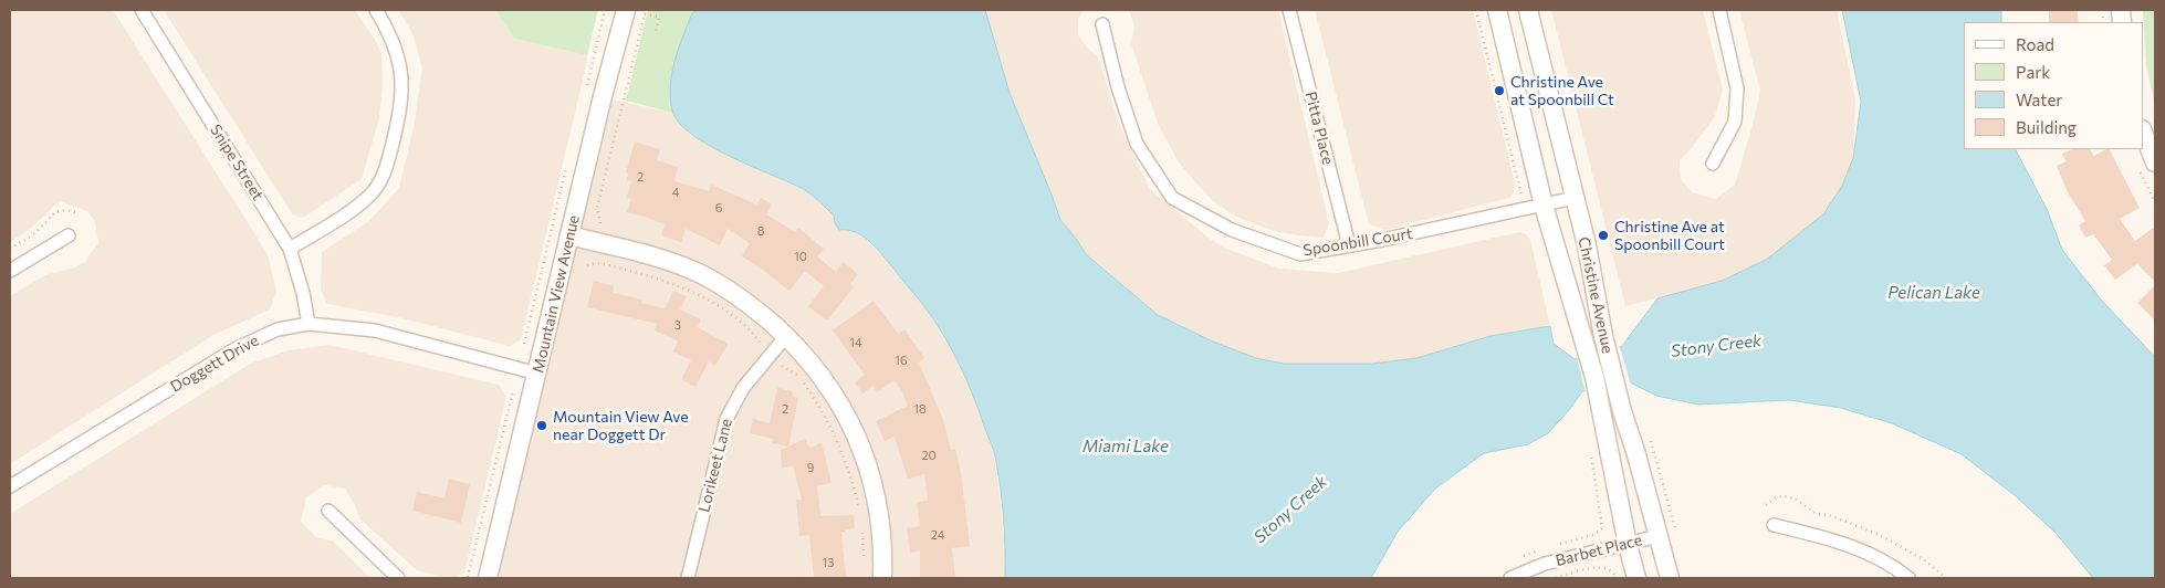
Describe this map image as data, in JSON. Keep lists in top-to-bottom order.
{
  "streets": {
    "street": [
      "Pitta Place",
      "Snipe Street",
      "Spoonbill Court",
      "Mountain View Avenue",
      "Christine Avenue",
      "Doggett Drive",
      "Lorikeet Lane",
      "Barbet Place"
    ]
  },
  "crossings": [
    ["Pitta Place", "Spoonbill Court"],
    ["Snipe Street", "Doggett Drive"],
    ["Spoonbill Court", "Christine Avenue"],
    ["Mountain View Avenue", "Doggett Drive"],
    ["Christine Avenue", "Barbet Place"]
  ],
  "water": ["Pelican Lake", "Stony Creek", "Miami Lake"],
  "places": ["Christine Ave at Spoonbill Ct", "Christine Ave at Spoonbill Court", "Mountain View Ave near Doggett Dr"],
  "house_numbers": [
    "2",
    "4",
    "6",
    "8",
    "10",
    "3",
    "14",
    "16",
    "2",
    "18",
    "20",
    "9",
    "24",
    "13"
  ],
  "legend": [
    "Road",
    "Park",
    "Water",
    "Building"
  ]
}
